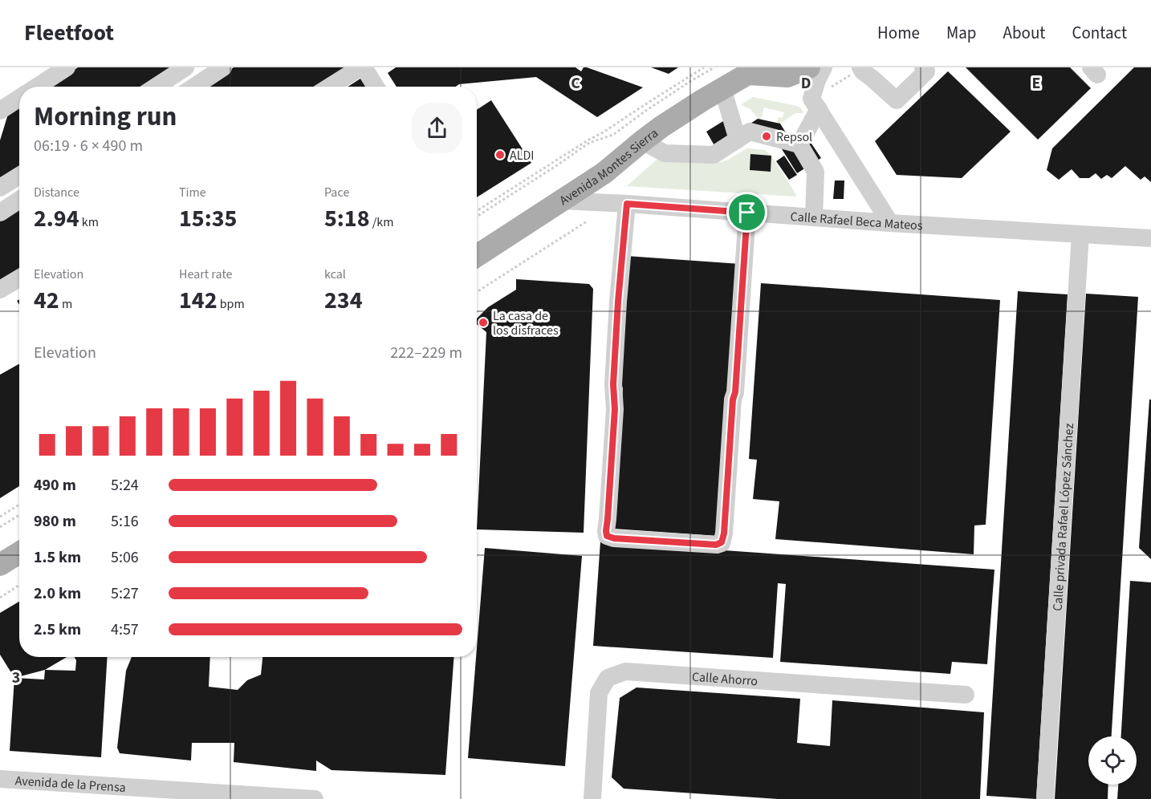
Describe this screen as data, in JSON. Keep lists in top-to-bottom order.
{
  "streets": {
    "main road": ["Avenida Montes Sierra"],
    "street": [
      "Calle Rafael Beca Mateos",
      "Calle privada Rafael López Sánchez",
      "Calle Ahorro",
      "Avenida de la Prensa"
    ]
  },
  "crossings": [
    ["Avenida Montes Sierra", "Calle Rafael Beca Mateos"],
    ["Calle Rafael Beca Mateos", "Calle privada Rafael López Sánchez"]
  ],
  "places": ["Repsol", "ALDI", "La casa de los disfraces"],
  "page": {
    "header": "Fleetfoot",
    "nav": [
      "Home",
      "Map",
      "About",
      "Contact"
    ],
    "heading": ["Morning run", "06:19 · 6 × 490 m"],
    "stats": [
      ["Distance", "2.94 km"],
      ["Time", "15:35"],
      ["Pace", "5:18 /km"],
      ["Elevation", "42 m"],
      ["Heart rate", "142 bpm"],
      ["kcal", "234"]
    ],
    "chart": ["Elevation", "222–229 m"],
    "list": [
      {
        "name": "490 m",
        "note": "5:24"
      },
      {
        "name": "980 m",
        "note": "5:16"
      },
      {
        "name": "1.5 km",
        "note": "5:06"
      },
      {
        "name": "2.0 km",
        "note": "5:27"
      },
      {
        "name": "2.5 km",
        "note": "4:57"
      }
    ]
  },
  "grid": {
    "columns": ["C", "D", "E"],
    "rows": ["3"]
  }
}
